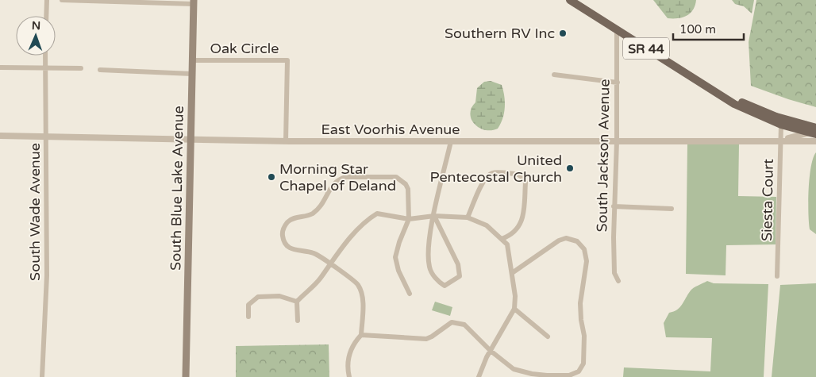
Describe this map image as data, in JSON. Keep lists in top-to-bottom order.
{
  "streets": {
    "main road": ["SR 44", "South Blue Lake Avenue"],
    "street": [
      "Oak Circle",
      "East Voorhis Avenue",
      "South Jackson Avenue",
      "Siesta Court",
      "South Wade Avenue"
    ]
  },
  "crossings": [
    ["Oak Circle", "East Voorhis Avenue"],
    ["Oak Circle", "South Blue Lake Avenue"],
    ["SR 44", "East Voorhis Avenue"],
    ["SR 44", "South Jackson Avenue"],
    ["SR 44", "Siesta Court"],
    ["East Voorhis Avenue", "South Jackson Avenue"],
    ["East Voorhis Avenue", "South Blue Lake Avenue"],
    ["East Voorhis Avenue", "Siesta Court"],
    ["East Voorhis Avenue", "South Wade Avenue"]
  ],
  "places": ["Southern RV Inc", "United Pentecostal Church", "Morning Star Chapel of Deland"],
  "scale_bar": "100 m",
  "north": "top"
}
